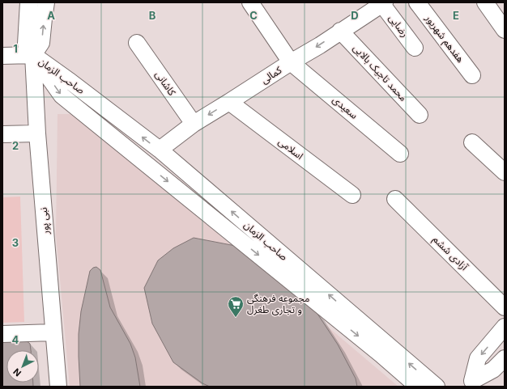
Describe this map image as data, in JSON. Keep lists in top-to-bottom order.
{
  "streets": {
    "main road": ["نبی پور"],
    "street": [
      "رضایی",
      "هفدهم شهریور",
      "محمد تاجیک بالایی",
      "کمالی",
      "صاحب الزمان",
      "کاشانی",
      "سعیدی",
      "اسلامی",
      "آزادی ششم"
    ]
  },
  "crossings": [
    ["رضایی", "کمالی"],
    ["محمد تاجیک بالایی", "کمالی"],
    ["کمالی", "صاحب الزمان"],
    ["کمالی", "کاشانی"],
    ["کمالی", "سعیدی"],
    ["کمالی", "اسلامی"],
    ["صاحب الزمان", "نبی پور"]
  ],
  "one_way": ["کمالی"],
  "places": {
    "supermarket": ["مجموعه فرهنگی و تجاری طغرل"]
  },
  "north": "bottom left",
  "grid": {
    "columns": [
      "A",
      "B",
      "C",
      "D",
      "E"
    ],
    "rows": [
      "1",
      "2",
      "3",
      "4"
    ]
  }
}
